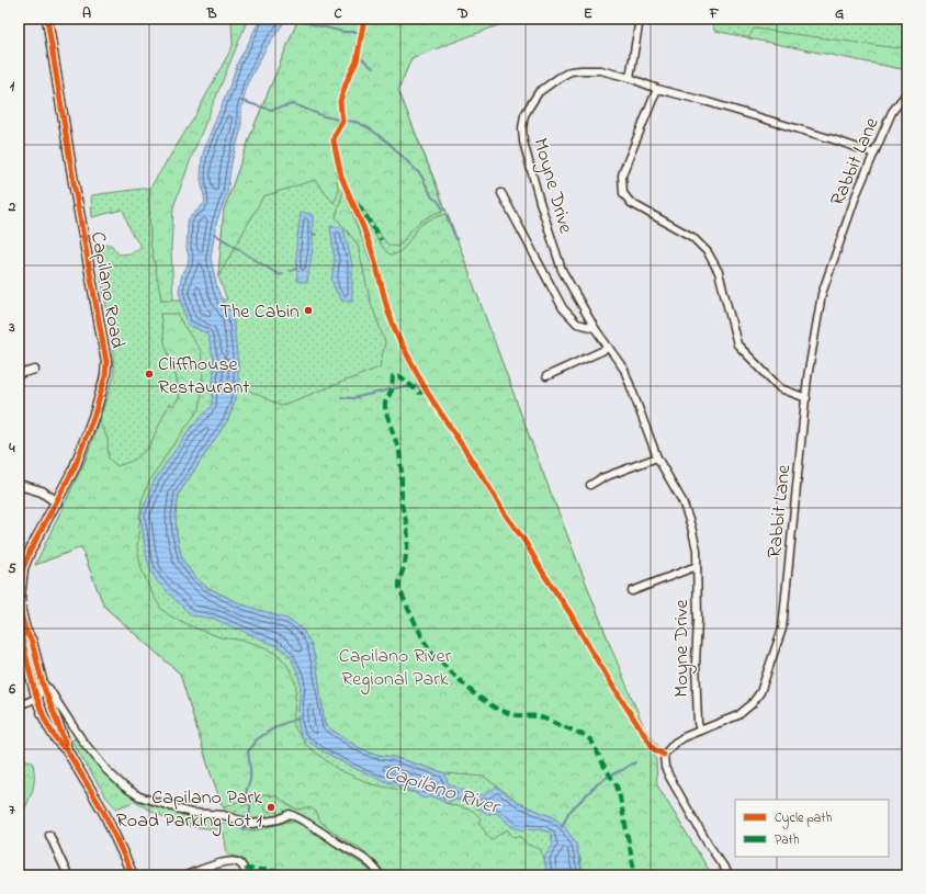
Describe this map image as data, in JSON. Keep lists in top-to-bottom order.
{
  "streets": {
    "main road": ["Capilano Road"],
    "street": ["Rabbit Lane", "Moyne Drive"]
  },
  "crossings": [
    ["Rabbit Lane", "Moyne Drive"]
  ],
  "water": ["Capilano River"],
  "parks": ["Capilano River Regional Park"],
  "places": ["The Cabin", "Cliffhouse Restaurant", "Capilano Park Road Parking Lot 1"],
  "legend": ["Cycle path", "Path"],
  "grid": {
    "columns": [
      "A",
      "B",
      "C",
      "D",
      "E",
      "F",
      "G"
    ],
    "rows": [
      "1",
      "2",
      "3",
      "4",
      "5",
      "6",
      "7"
    ]
  }
}
